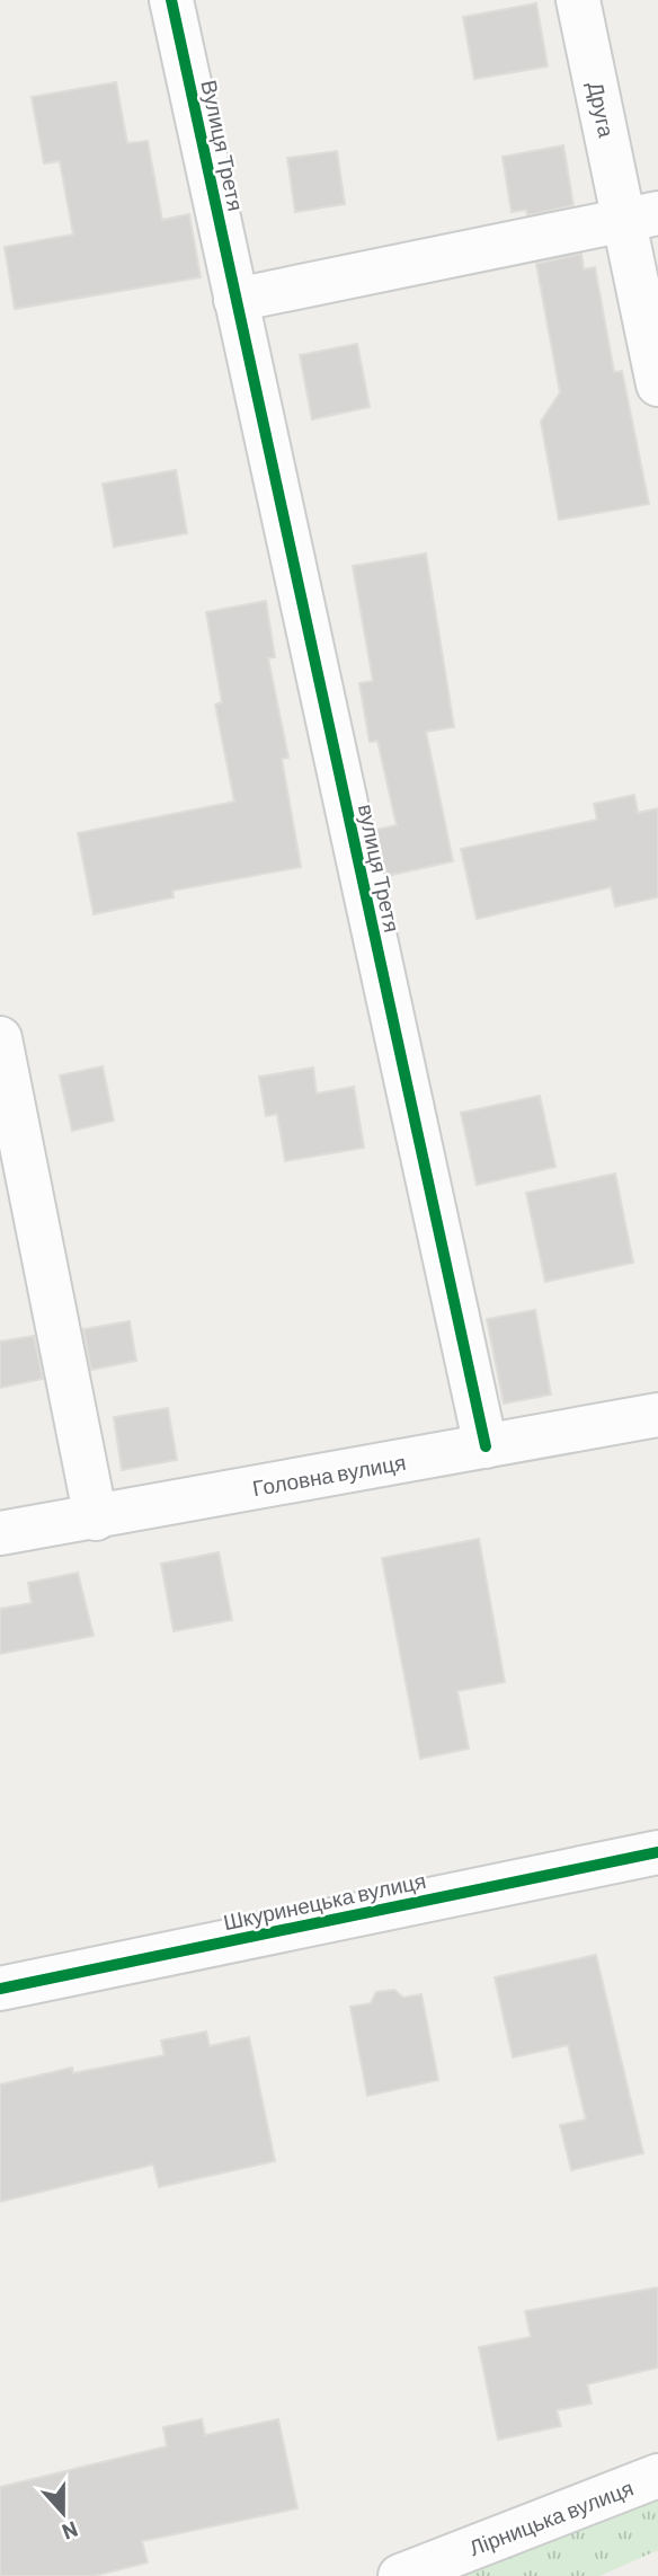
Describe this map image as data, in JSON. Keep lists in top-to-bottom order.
{
  "streets": {
    "street": [
      "Друга",
      "Вулиця Третя",
      "вулиця Третя",
      "Головна вулиця",
      "Шкуринецька вулиця",
      "Лірницька вулиця"
    ]
  },
  "crossings": [
    ["Вулиця Третя", "вулиця Третя"],
    ["вулиця Третя", "Головна вулиця"]
  ],
  "north": "bottom"
}
